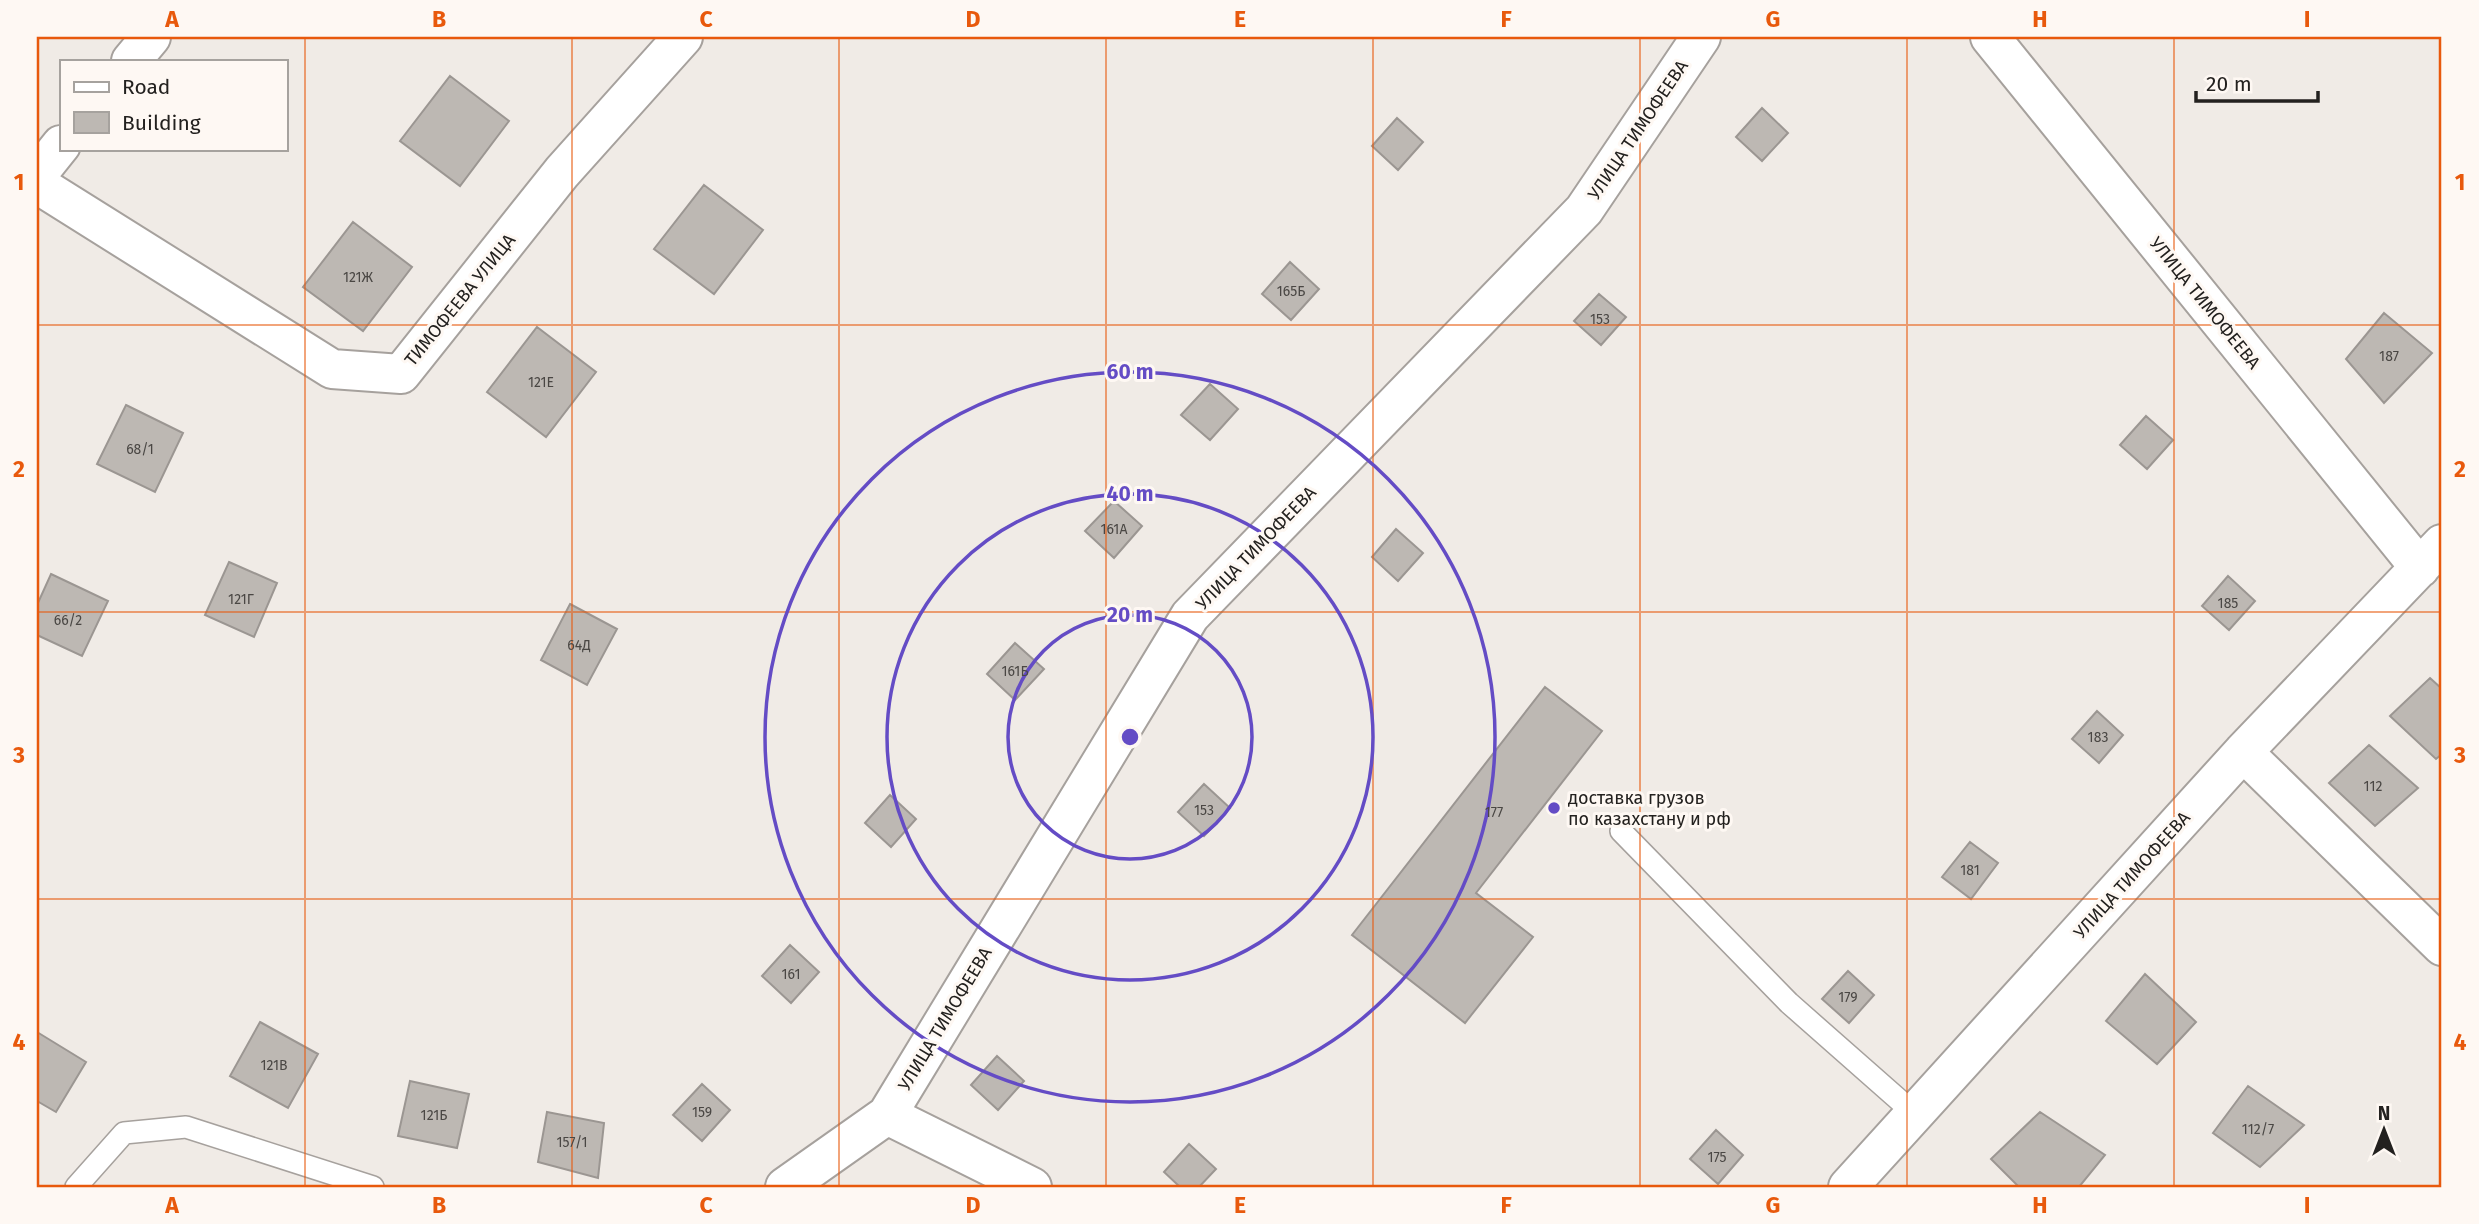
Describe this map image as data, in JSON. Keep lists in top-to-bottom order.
{
  "streets": {
    "street": ["УЛИЦА ТИМОФЕЕВА", "ТИМОФЕЕВА УЛИЦА"]
  },
  "places": ["доставка грузов по казахстану и рф"],
  "house_numbers": [
    "121Ж",
    "165Б",
    "153",
    "187",
    "121Е",
    "68/1",
    "161А",
    "121Г",
    "185",
    "66/2",
    "64Д",
    "161Б",
    "183",
    "112",
    "153",
    "177",
    "181",
    "161",
    "179",
    "121В",
    "159",
    "121Б",
    "112/7",
    "157/1",
    "175"
  ],
  "legend": ["Road", "Building"],
  "scale_bar": "20 m",
  "north": "top",
  "grid": {
    "columns": [
      "A",
      "B",
      "C",
      "D",
      "E",
      "F",
      "G",
      "H",
      "I"
    ],
    "rows": [
      "1",
      "2",
      "3",
      "4"
    ]
  },
  "rings": ["60 m", "40 m", "20 m"]
}
